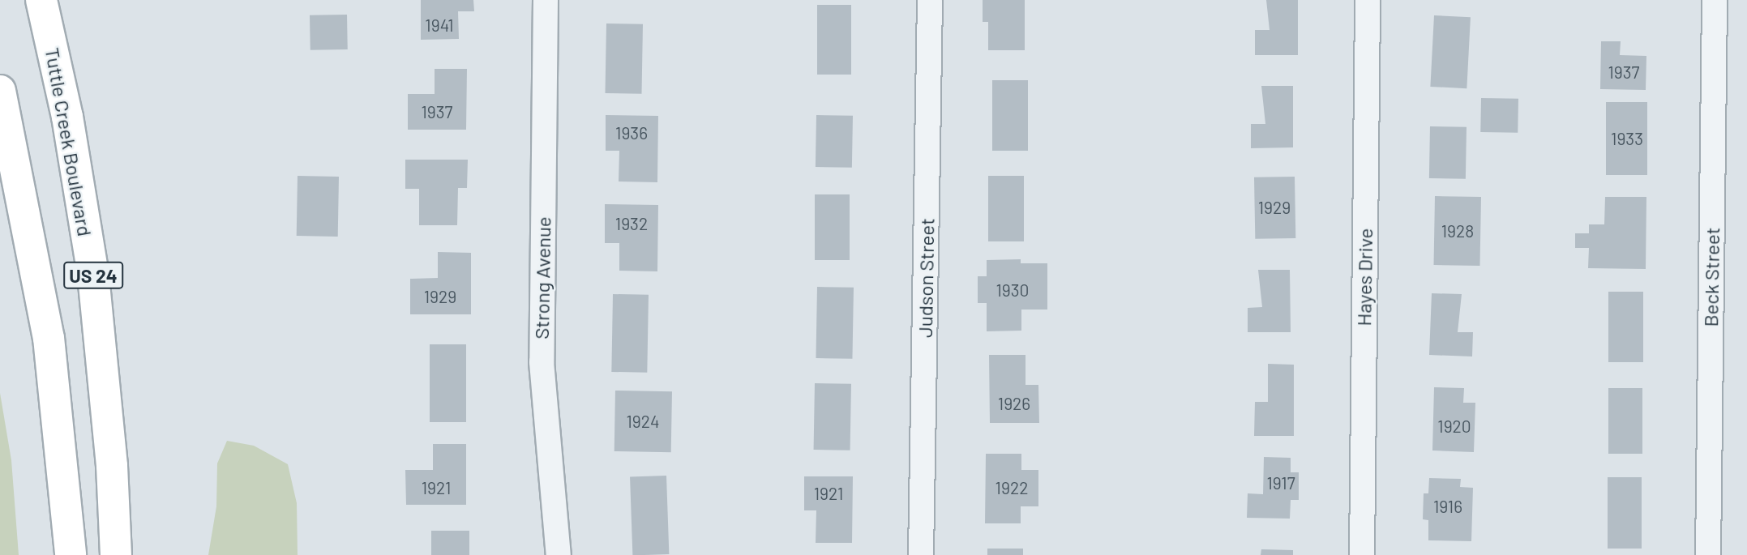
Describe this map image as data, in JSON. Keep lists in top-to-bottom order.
{
  "streets": {
    "highway": ["Tuttle Creek Boulevard", "US 24"],
    "street": [
      "Hayes Drive",
      "Beck Street",
      "Strong Avenue",
      "Judson Street"
    ]
  },
  "house_numbers": [
    "1941",
    "1937",
    "1937",
    "1936",
    "1933",
    "1929",
    "1932",
    "1928",
    "1930",
    "1929",
    "1926",
    "1924",
    "1920",
    "1917",
    "1921",
    "1922",
    "1921",
    "1916"
  ]
}
